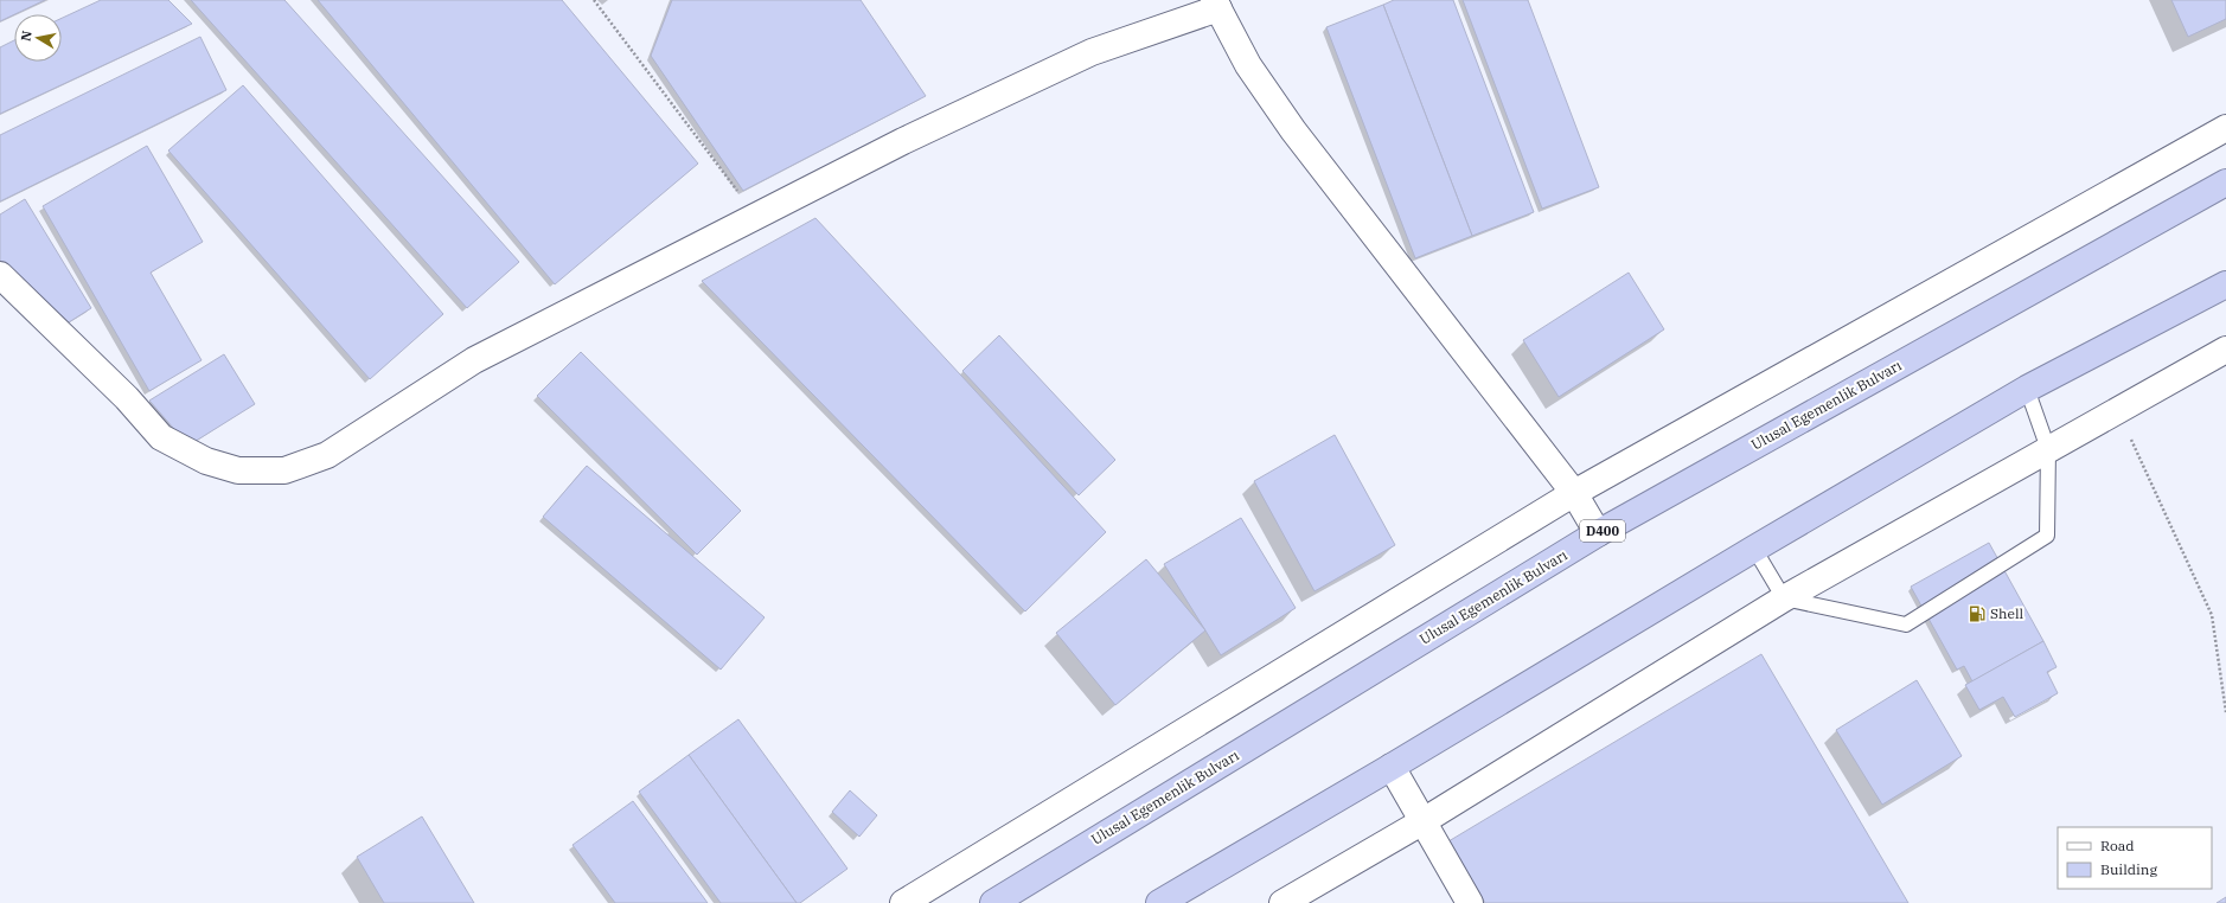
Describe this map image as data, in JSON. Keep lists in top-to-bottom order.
{
  "streets": {
    "highway": ["Ulusal Egemenlik Bulvarı", "D400"]
  },
  "places": {
    "fuel station": ["Shell"]
  },
  "legend": ["Road", "Building"],
  "north": "left"
}
